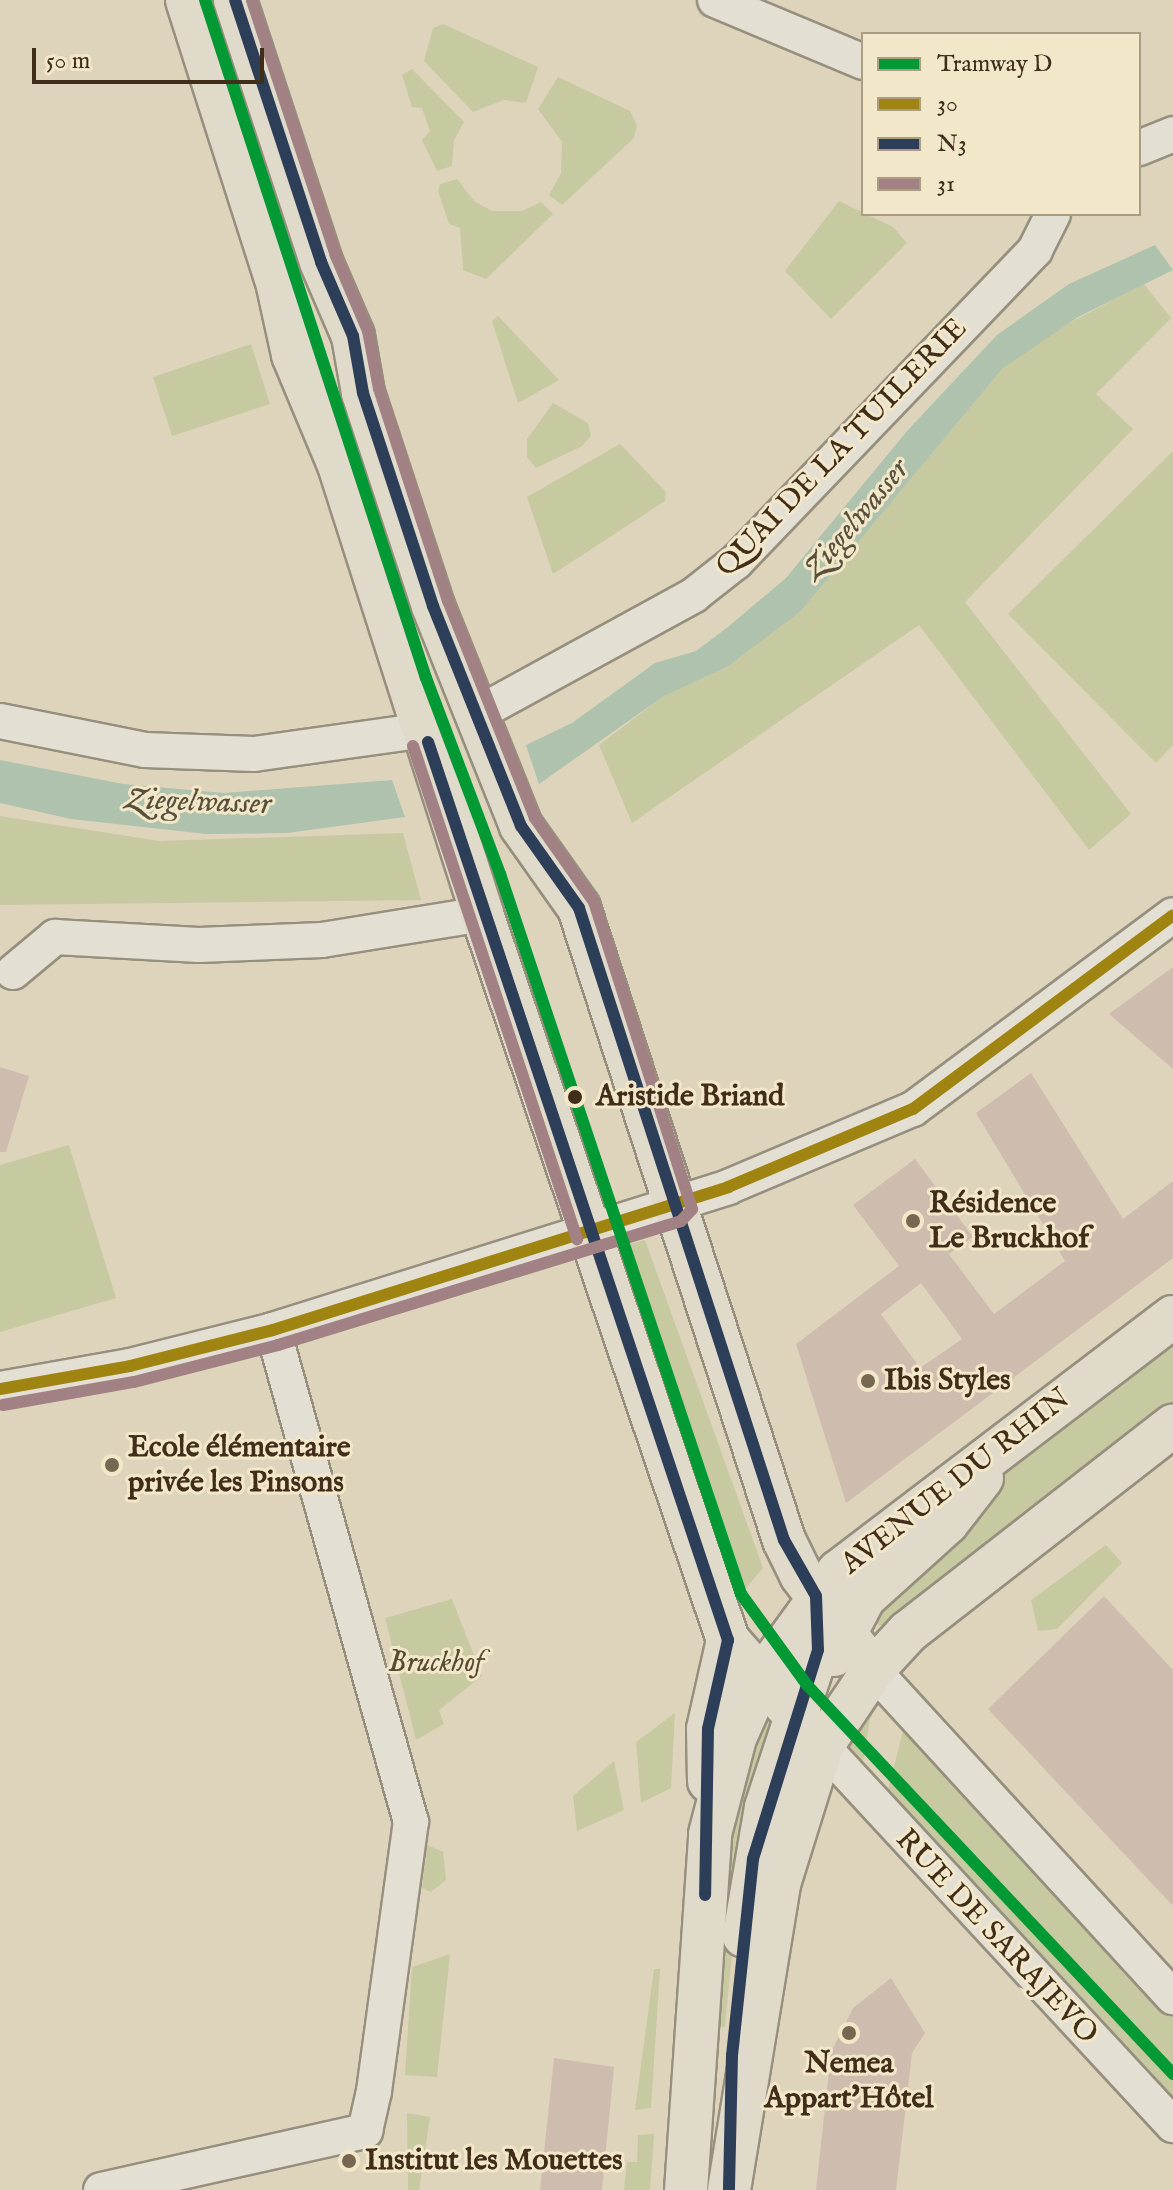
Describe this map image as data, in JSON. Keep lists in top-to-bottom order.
{
  "streets": {
    "main road": ["QUAI DE LA TUILERIE", "AVENUE DU RHIN"],
    "street": ["RUE DE SARAJEVO"]
  },
  "water": ["Ziegelwasser"],
  "parks": ["Bruckhof"],
  "places": [
    "Aristide Briand",
    "Résidence Le Bruckhof",
    "Ibis Styles",
    "Ecole élémentaire privée les Pinsons",
    "Nemea Appart'Hôtel",
    "Institut les Mouettes"
  ],
  "lines": [
    "tram line D",
    "transit line N3",
    "transit line 31",
    "transit line 30"
  ],
  "legend": [
    "Tramway D",
    "30",
    "N3",
    "31"
  ],
  "scale_bar": "50 m"
}
